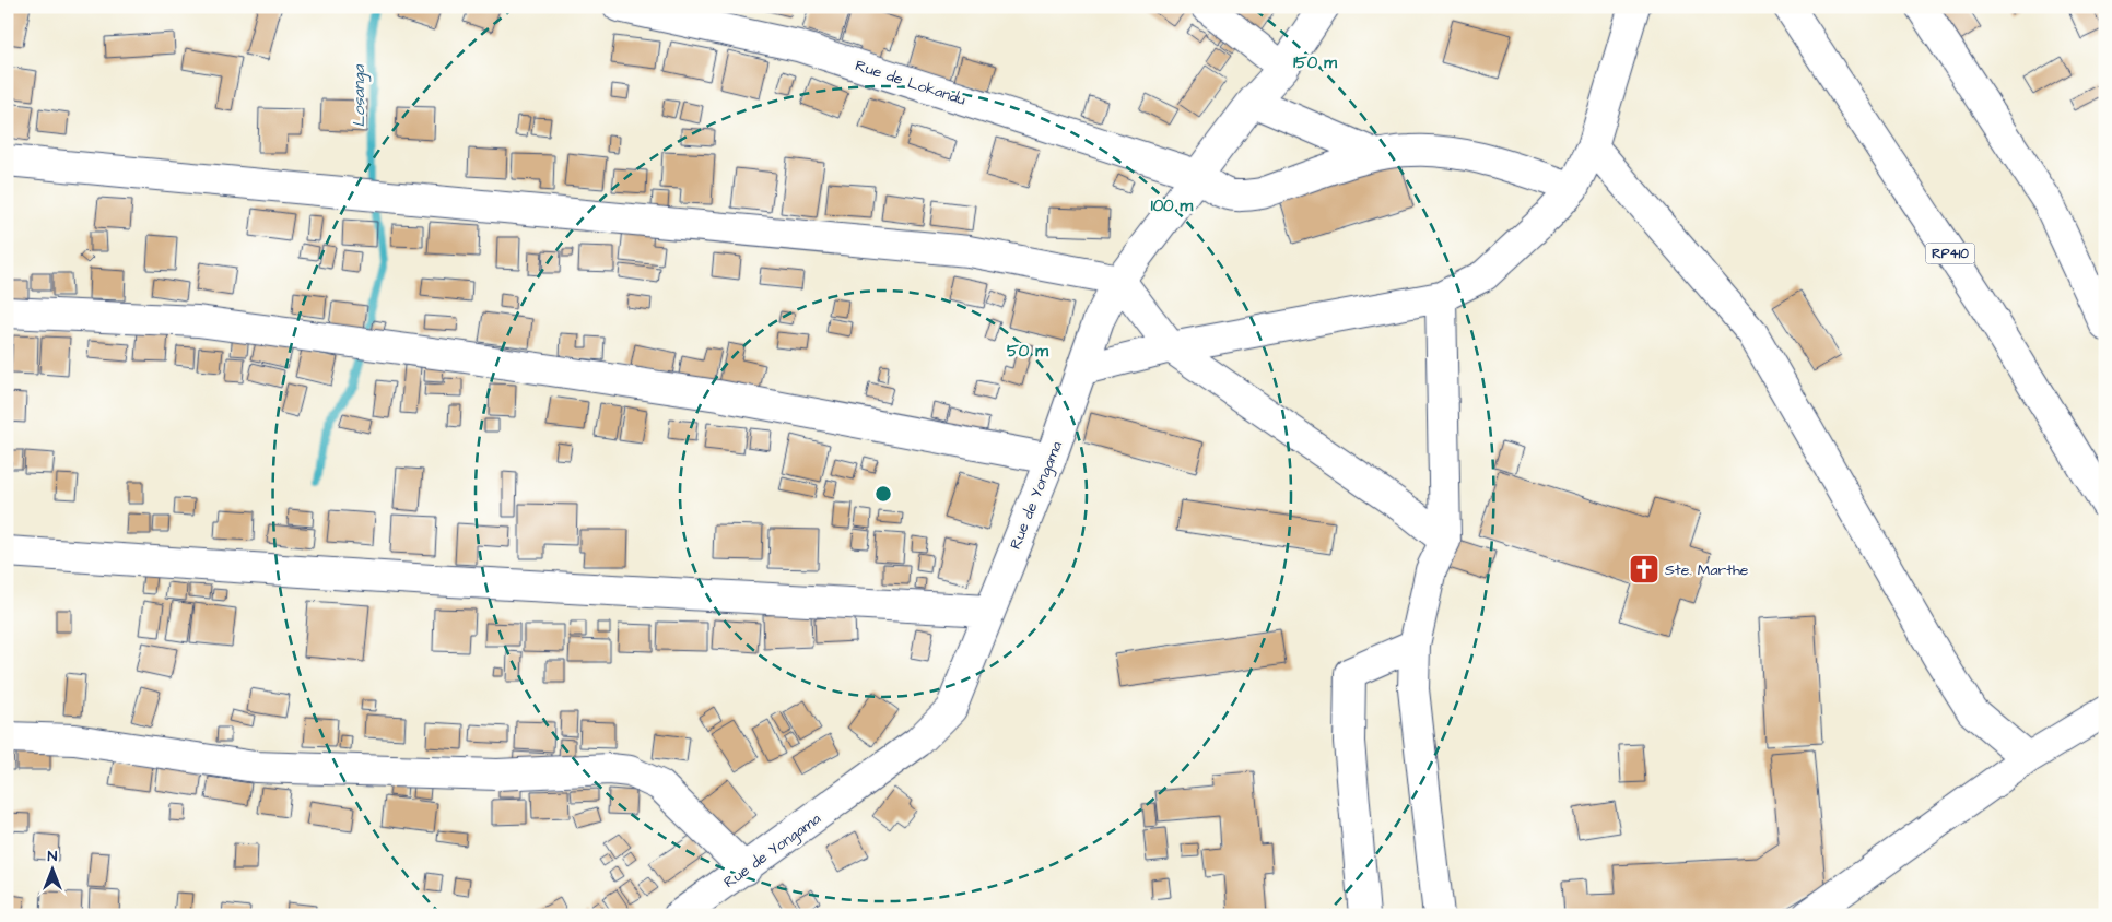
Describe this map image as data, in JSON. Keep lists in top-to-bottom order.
{
  "streets": {
    "street": ["Rue de Lokandu", "RP410", "Rue de Yongama"]
  },
  "crossings": [
    ["Rue de Lokandu", "Rue de Yongama"]
  ],
  "water": ["Losanga"],
  "places": {
    "church": ["Ste. Marthe"]
  },
  "north": "top",
  "rings": ["150 m", "100 m", "50 m"]
}
